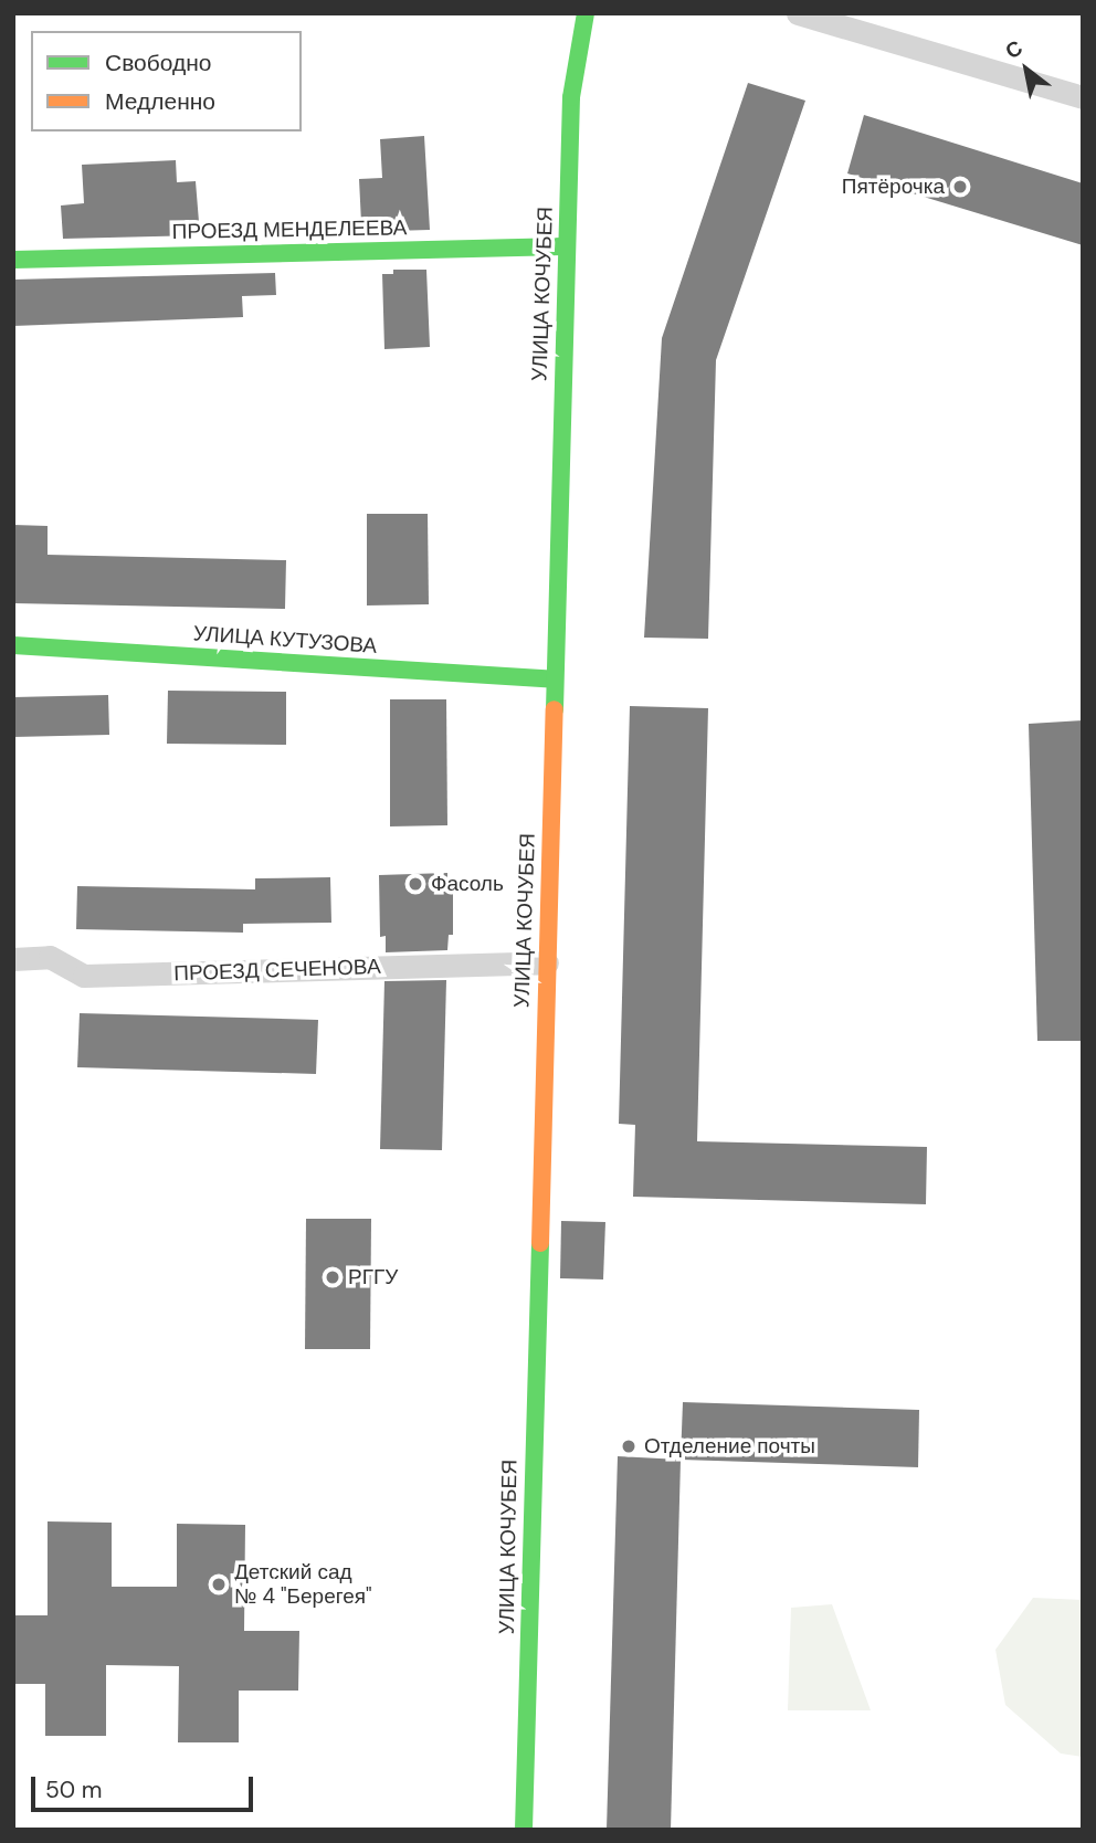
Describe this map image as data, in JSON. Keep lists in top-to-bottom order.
{
  "streets": {
    "main road": ["ПРОЕЗД МЕНДЕЛЕЕВА", "УЛИЦА КОЧУБЕЯ", "УЛИЦА КУТУЗОВА"],
    "street": ["ПРОЕЗД СЕЧЕНОВА"]
  },
  "crossings": [
    ["ПРОЕЗД МЕНДЕЛЕЕВА", "УЛИЦА КОЧУБЕЯ"],
    ["УЛИЦА КОЧУБЕЯ", "УЛИЦА КУТУЗОВА"],
    ["УЛИЦА КОЧУБЕЯ", "ПРОЕЗД СЕЧЕНОВА"]
  ],
  "places": [
    "Пятёрочка",
    "Фасоль",
    "РГГУ",
    "Отделение почты",
    "Детский сад № 4 \"Берегея\""
  ],
  "legend": ["Свободно", "Медленно"],
  "scale_bar": "50 m",
  "north": "top left"
}
